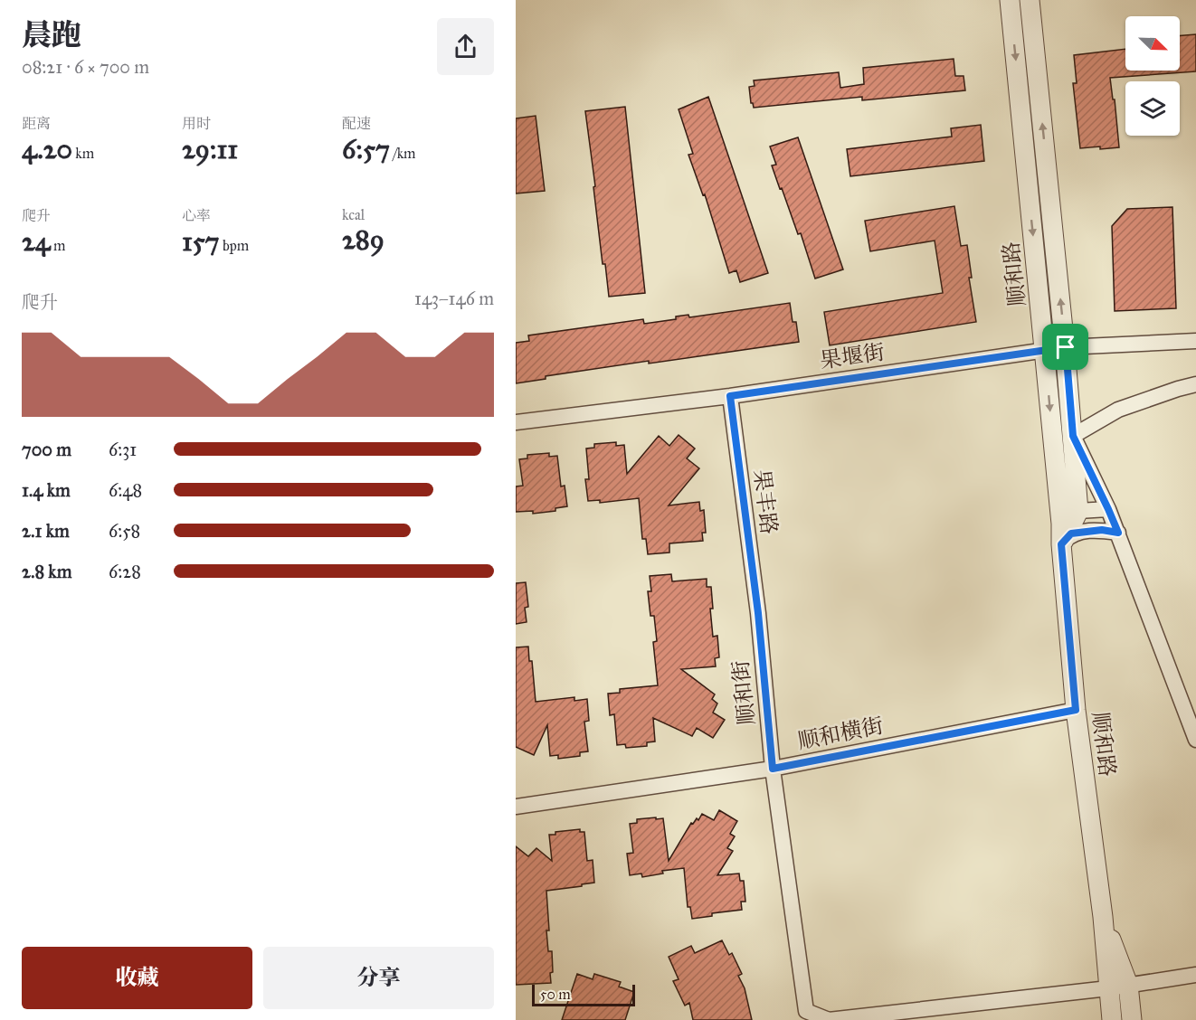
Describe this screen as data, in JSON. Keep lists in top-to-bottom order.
{
  "streets": {
    "street": [
      "顺和路",
      "果堰街",
      "果丰路",
      "顺和街",
      "顺和横街"
    ]
  },
  "crossings": [
    ["顺和路", "果堰街"],
    ["顺和路", "顺和街"],
    ["顺和路", "顺和横街"],
    ["果堰街", "果丰路"],
    ["果丰路", "顺和街"],
    ["顺和街", "顺和横街"]
  ],
  "scale_bar": "50 m",
  "north": "bottom right",
  "page": {
    "heading": ["晨跑", "08:21 · 6 × 700 m"],
    "stats": [
      ["距离", "4.20 km"],
      ["用时", "29:11"],
      ["配速", "6:57 /km"],
      ["爬升", "24 m"],
      ["心率", "157 bpm"],
      ["kcal", "289"]
    ],
    "chart": ["爬升", "143–146 m"],
    "list": [
      {
        "name": "700 m",
        "note": "6:31"
      },
      {
        "name": "1.4 km",
        "note": "6:48"
      },
      {
        "name": "2.1 km",
        "note": "6:58"
      },
      {
        "name": "2.8 km",
        "note": "6:28"
      }
    ],
    "buttons": ["收藏", "分享"],
    "scale": "50 m"
  }
}
